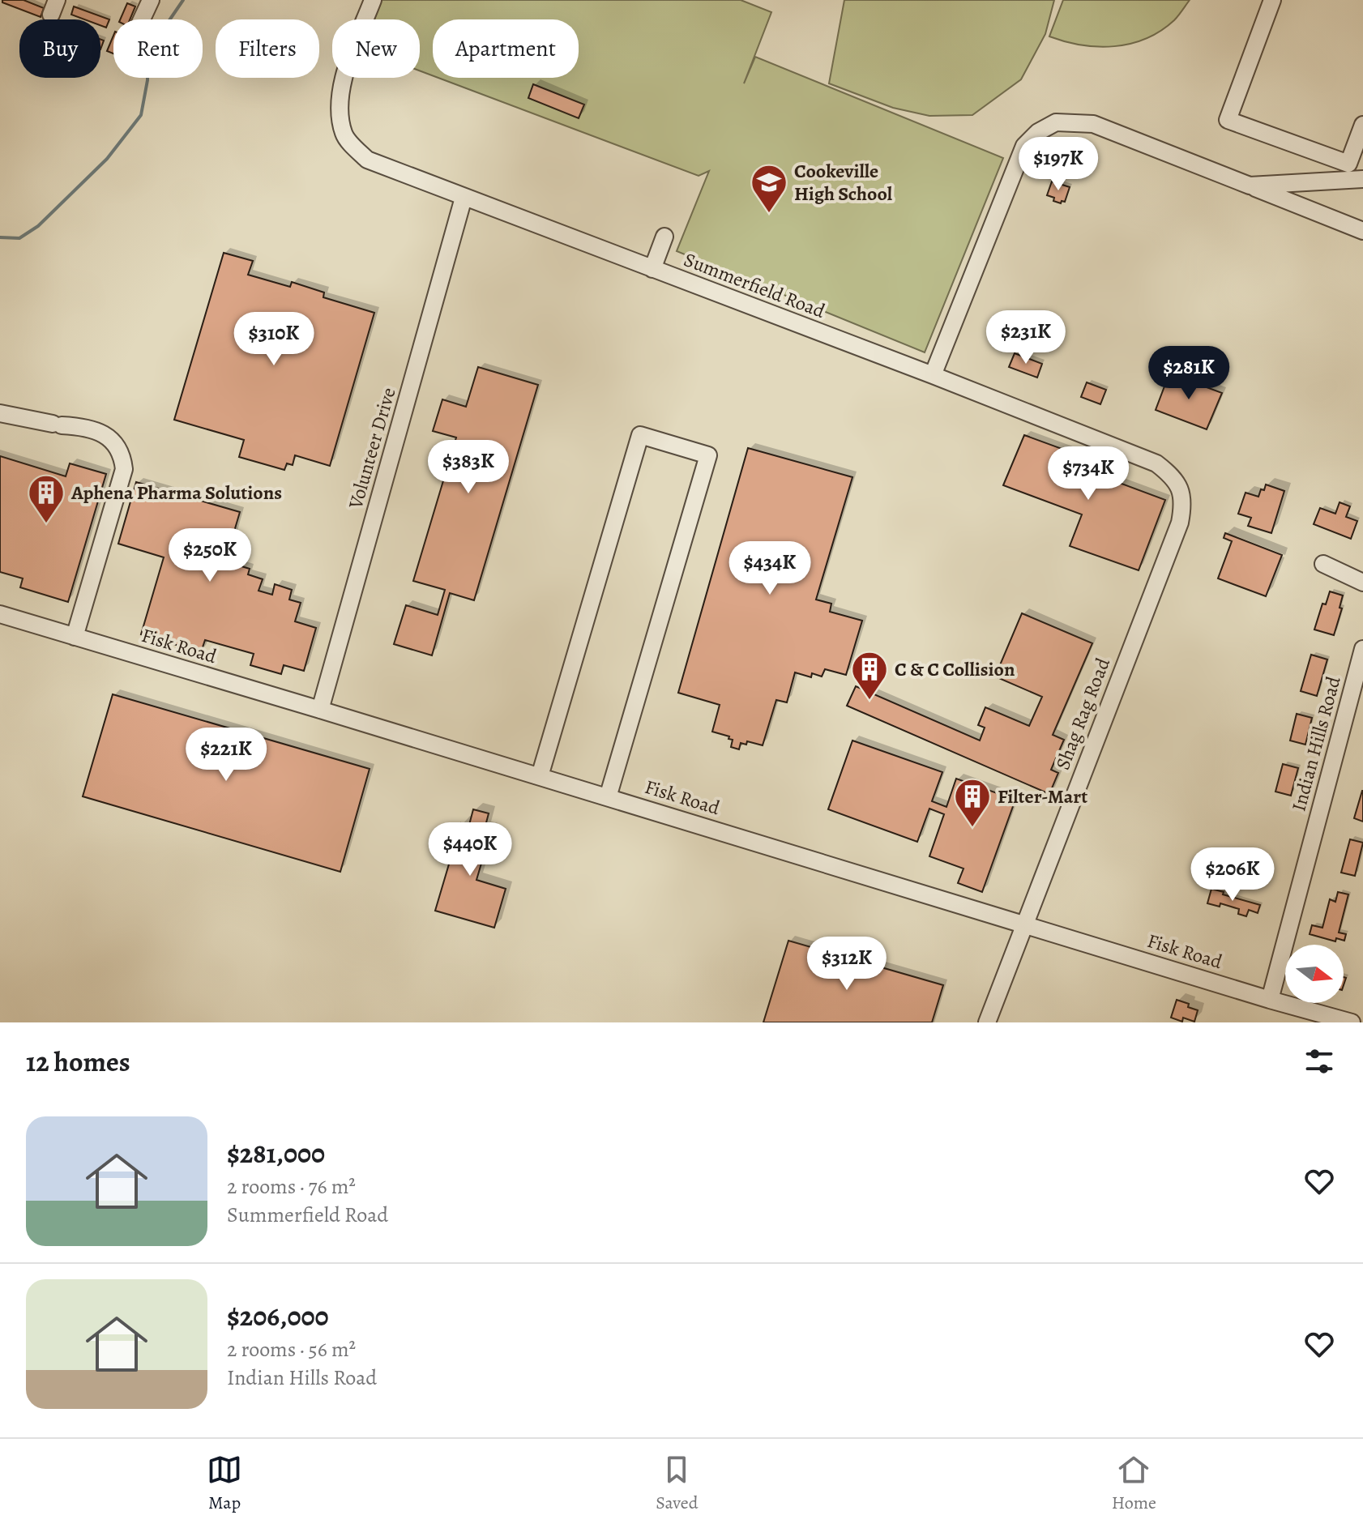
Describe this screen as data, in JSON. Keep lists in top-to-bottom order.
{
  "streets": {
    "street": [
      "Summerfield Road",
      "Volunteer Drive",
      "Fisk Road",
      "Shag Rag Road",
      "Indian Hills Road"
    ]
  },
  "crossings": [
    ["Summerfield Road", "Volunteer Drive"],
    ["Summerfield Road", "Shag Rag Road"],
    ["Volunteer Drive", "Fisk Road"],
    ["Fisk Road", "Shag Rag Road"],
    ["Fisk Road", "Indian Hills Road"]
  ],
  "places": {
    "school or university": ["Cookeville High School"],
    "building": ["Aphena Pharma Solutions", "C & C Collision", "Filter-Mart"]
  },
  "north": "right",
  "page": {
    "chip": [
      "Buy",
      "Rent",
      "Filters",
      "New",
      "Apartment"
    ],
    "price": [
      "$197K",
      "$231K",
      "$310K",
      "$281K",
      "$383K",
      "$734K",
      "$250K",
      "$434K",
      "$221K",
      "$440K",
      "$206K",
      "$312K"
    ],
    "heading": "12 homes",
    "list": [
      {
        "name": "$281,000",
        "note": "2 rooms · 76 m² · Summerfield Road"
      },
      {
        "name": "$206,000",
        "note": "2 rooms · 56 m² · Indian Hills Road"
      }
    ],
    "tabs": ["Map", "Saved", "Home"]
  }
}
